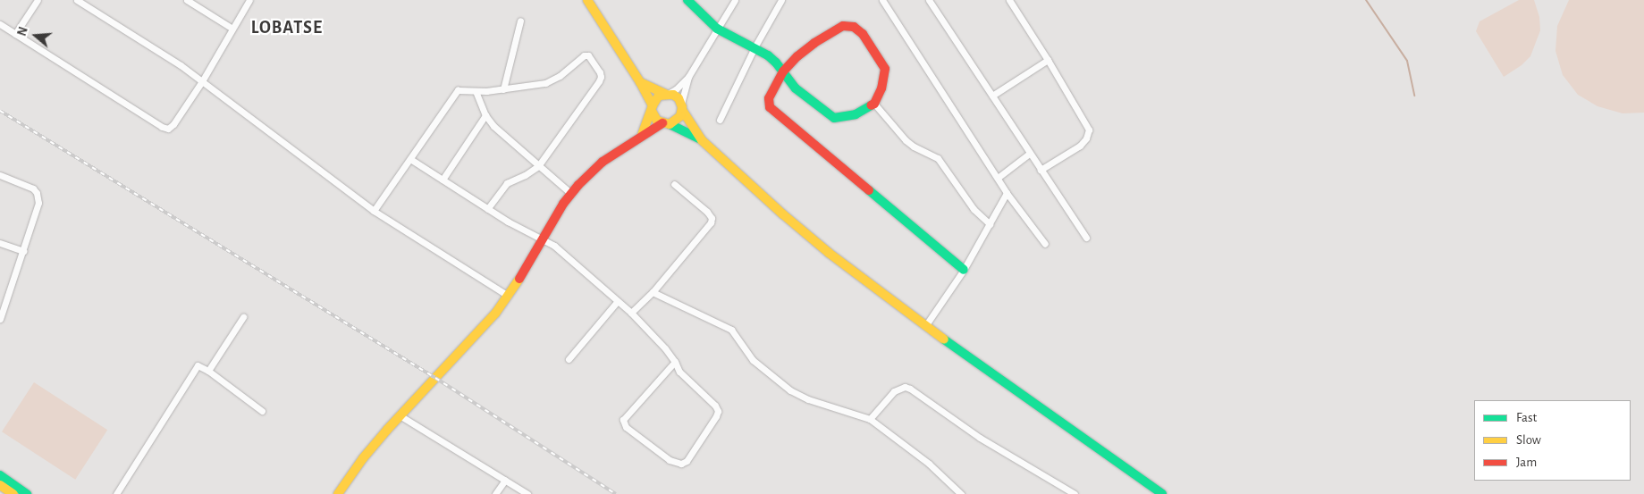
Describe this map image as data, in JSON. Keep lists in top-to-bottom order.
{
  "districts": ["LOBATSE"],
  "legend": ["Fast", "Slow", "Jam"],
  "north": "left"
}
